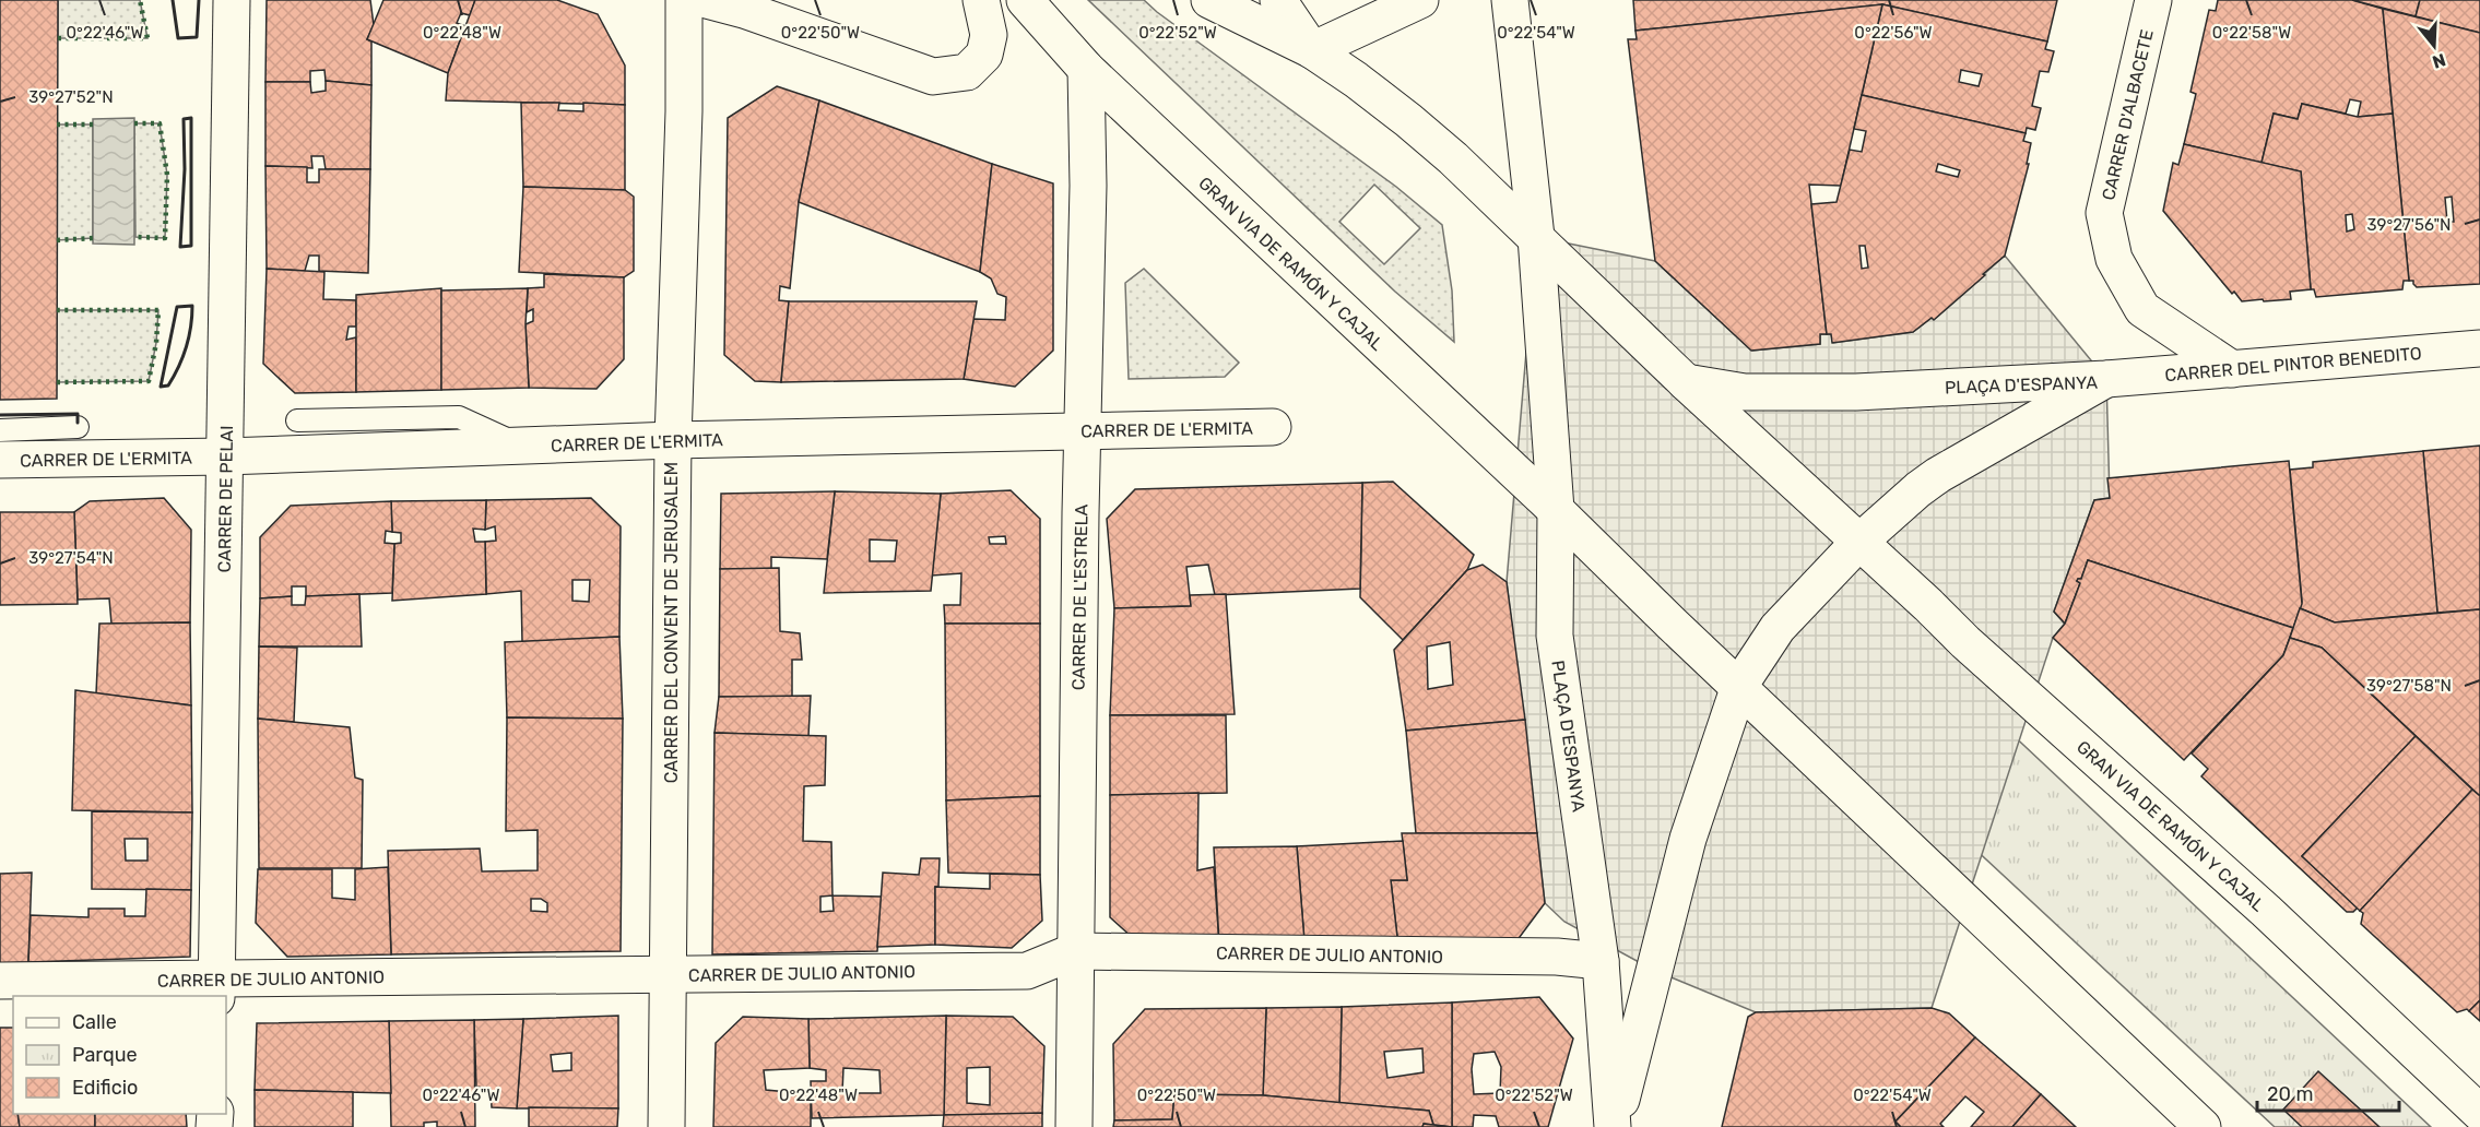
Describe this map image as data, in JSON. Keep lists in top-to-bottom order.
{
  "streets": {
    "street": [
      "CARRER D'ALBACETE",
      "GRAN VIA DE RAMÓN Y CAJAL",
      "CARRER DEL PINTOR BENEDITO",
      "PLAÇA D'ESPANYA",
      "CARRER DE L'ERMITA",
      "CARRER DE PELAI",
      "CARRER DE L'ESTRELA",
      "CARRER DEL CONVENT DE JERUSALEM",
      "CARRER DE JULIO ANTONIO"
    ]
  },
  "crossings": [
    ["CARRER D'ALBACETE", "CARRER DEL PINTOR BENEDITO"],
    ["GRAN VIA DE RAMÓN Y CAJAL", "PLAÇA D'ESPANYA"],
    ["GRAN VIA DE RAMÓN Y CAJAL", "CARRER DE L'ESTRELA"],
    ["CARRER DEL PINTOR BENEDITO", "PLAÇA D'ESPANYA"],
    ["PLAÇA D'ESPANYA", "CARRER DE JULIO ANTONIO"],
    ["CARRER DE L'ERMITA", "CARRER DE PELAI"],
    ["CARRER DE L'ERMITA", "CARRER DE L'ESTRELA"],
    ["CARRER DE L'ERMITA", "CARRER DEL CONVENT DE JERUSALEM"],
    ["CARRER DE PELAI", "CARRER DE JULIO ANTONIO"],
    ["CARRER DE L'ESTRELA", "CARRER DE JULIO ANTONIO"],
    ["CARRER DEL CONVENT DE JERUSALEM", "CARRER DE JULIO ANTONIO"]
  ],
  "legend": ["Calle", "Parque", "Edificio"],
  "scale_bar": "20 m",
  "north": "bottom",
  "coordinates": [
    "0°22'46\"W",
    "0°22'48\"W",
    "0°22'50\"W",
    "0°22'52\"W",
    "0°22'54\"W",
    "0°22'56\"W",
    "0°22'58\"W",
    "39°27'52\"N",
    "39°27'56\"N",
    "39°27'54\"N",
    "39°27'58\"N"
  ]
}
